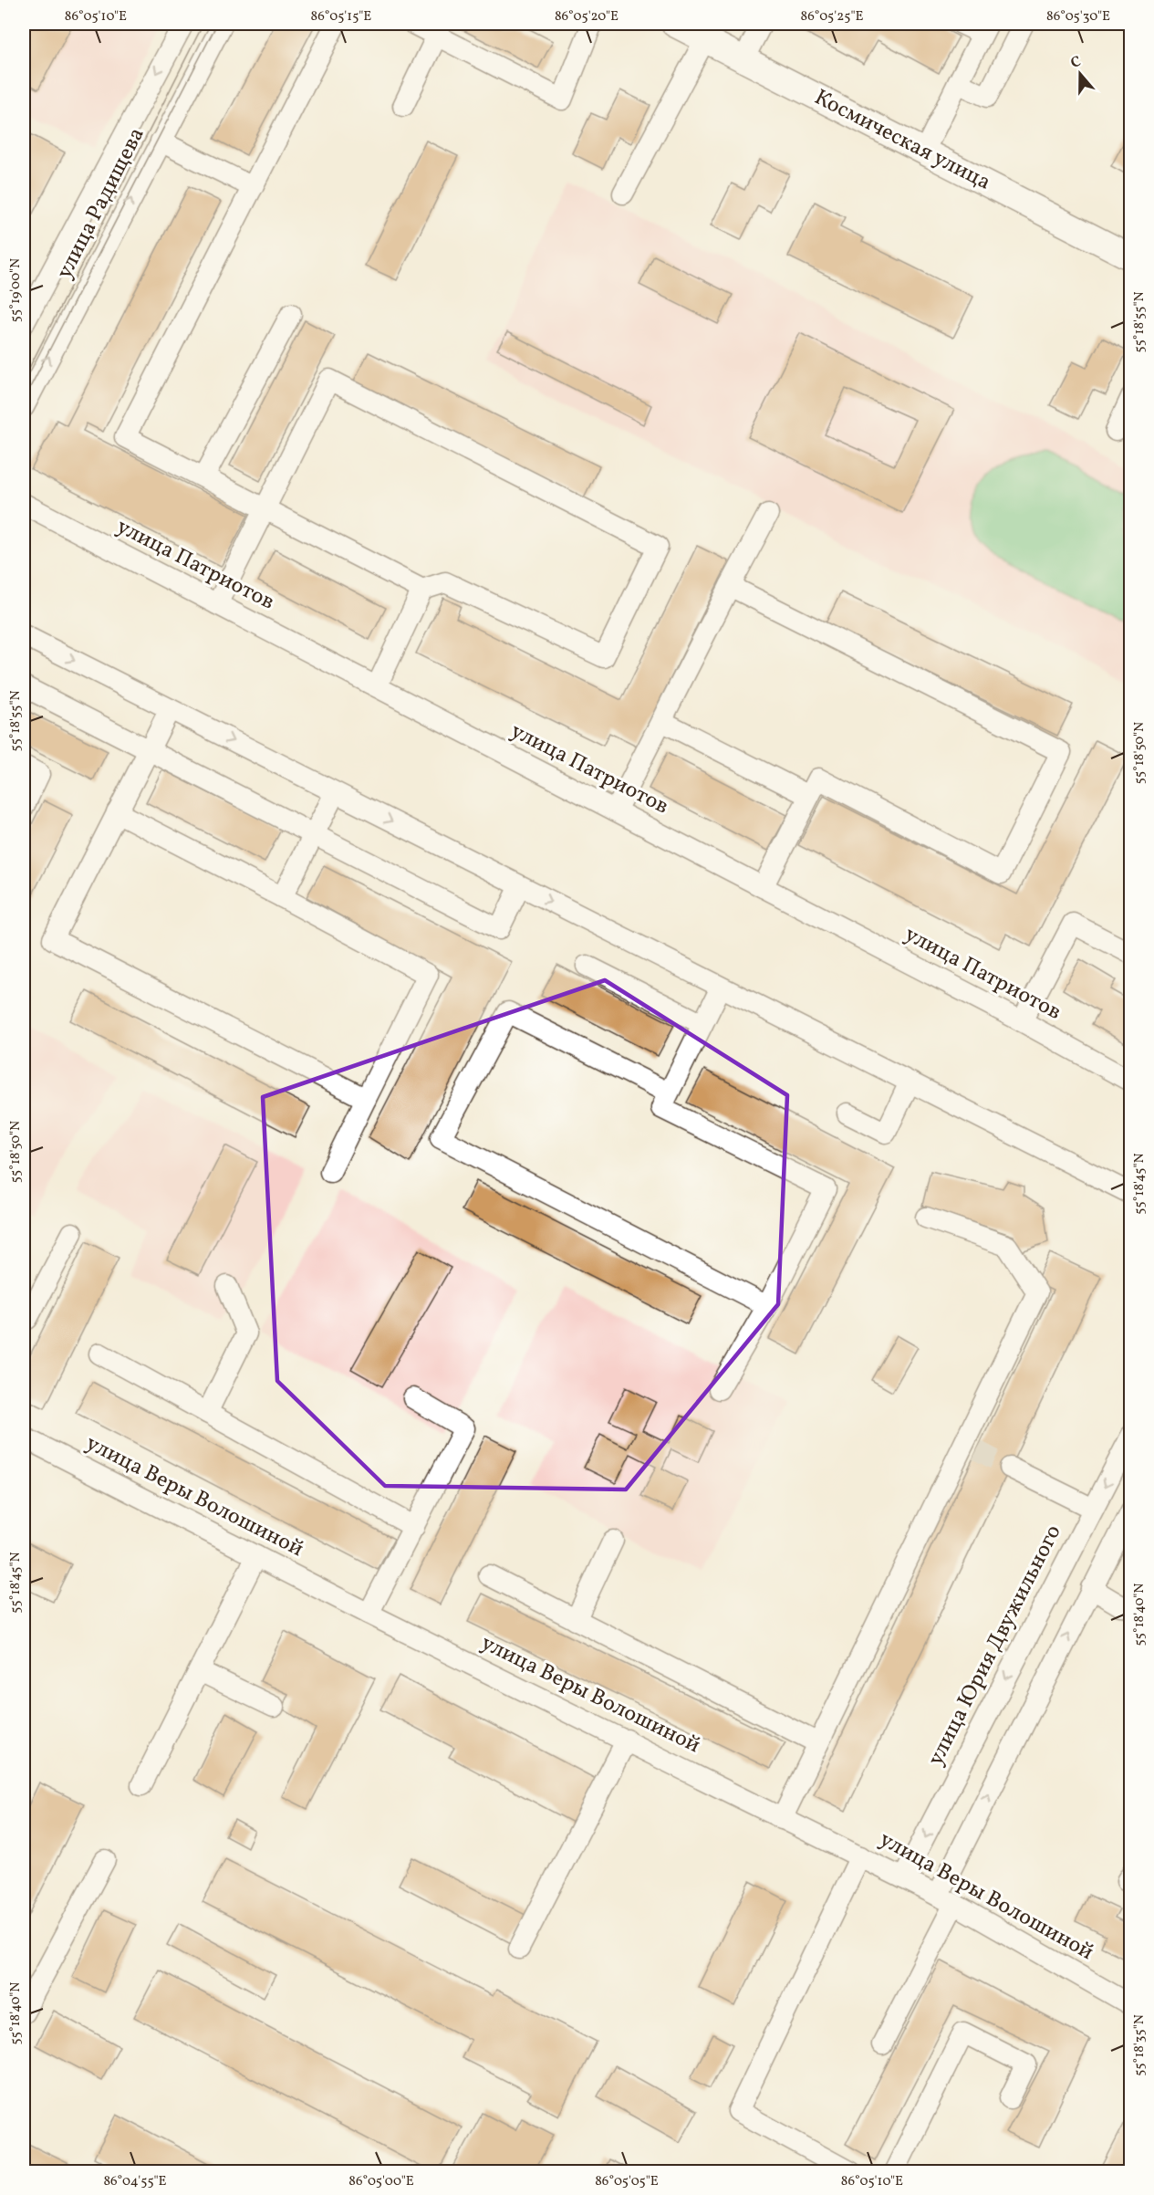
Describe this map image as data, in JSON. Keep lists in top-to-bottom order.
{
  "streets": {
    "main road": ["Космическая улица"],
    "street": [
      "улица Радищева",
      "улица Патриотов",
      "улица Веры Волошиной",
      "улица Юрия Двужильного"
    ]
  },
  "crossings": [
    ["улица Веры Волошиной", "улица Юрия Двужильного"]
  ],
  "north": "top",
  "coordinates": [
    "86°05'10\"E",
    "86°05'15\"E",
    "86°05'20\"E",
    "86°05'25\"E",
    "86°05'30\"E",
    "55°19'00\"N",
    "55°18'55\"N",
    "55°18'50\"N",
    "55°18'45\"N",
    "55°18'40\"N",
    "55°18'35\"N",
    "86°04'55\"E",
    "86°05'00\"E",
    "86°05'05\"E"
  ]
}
